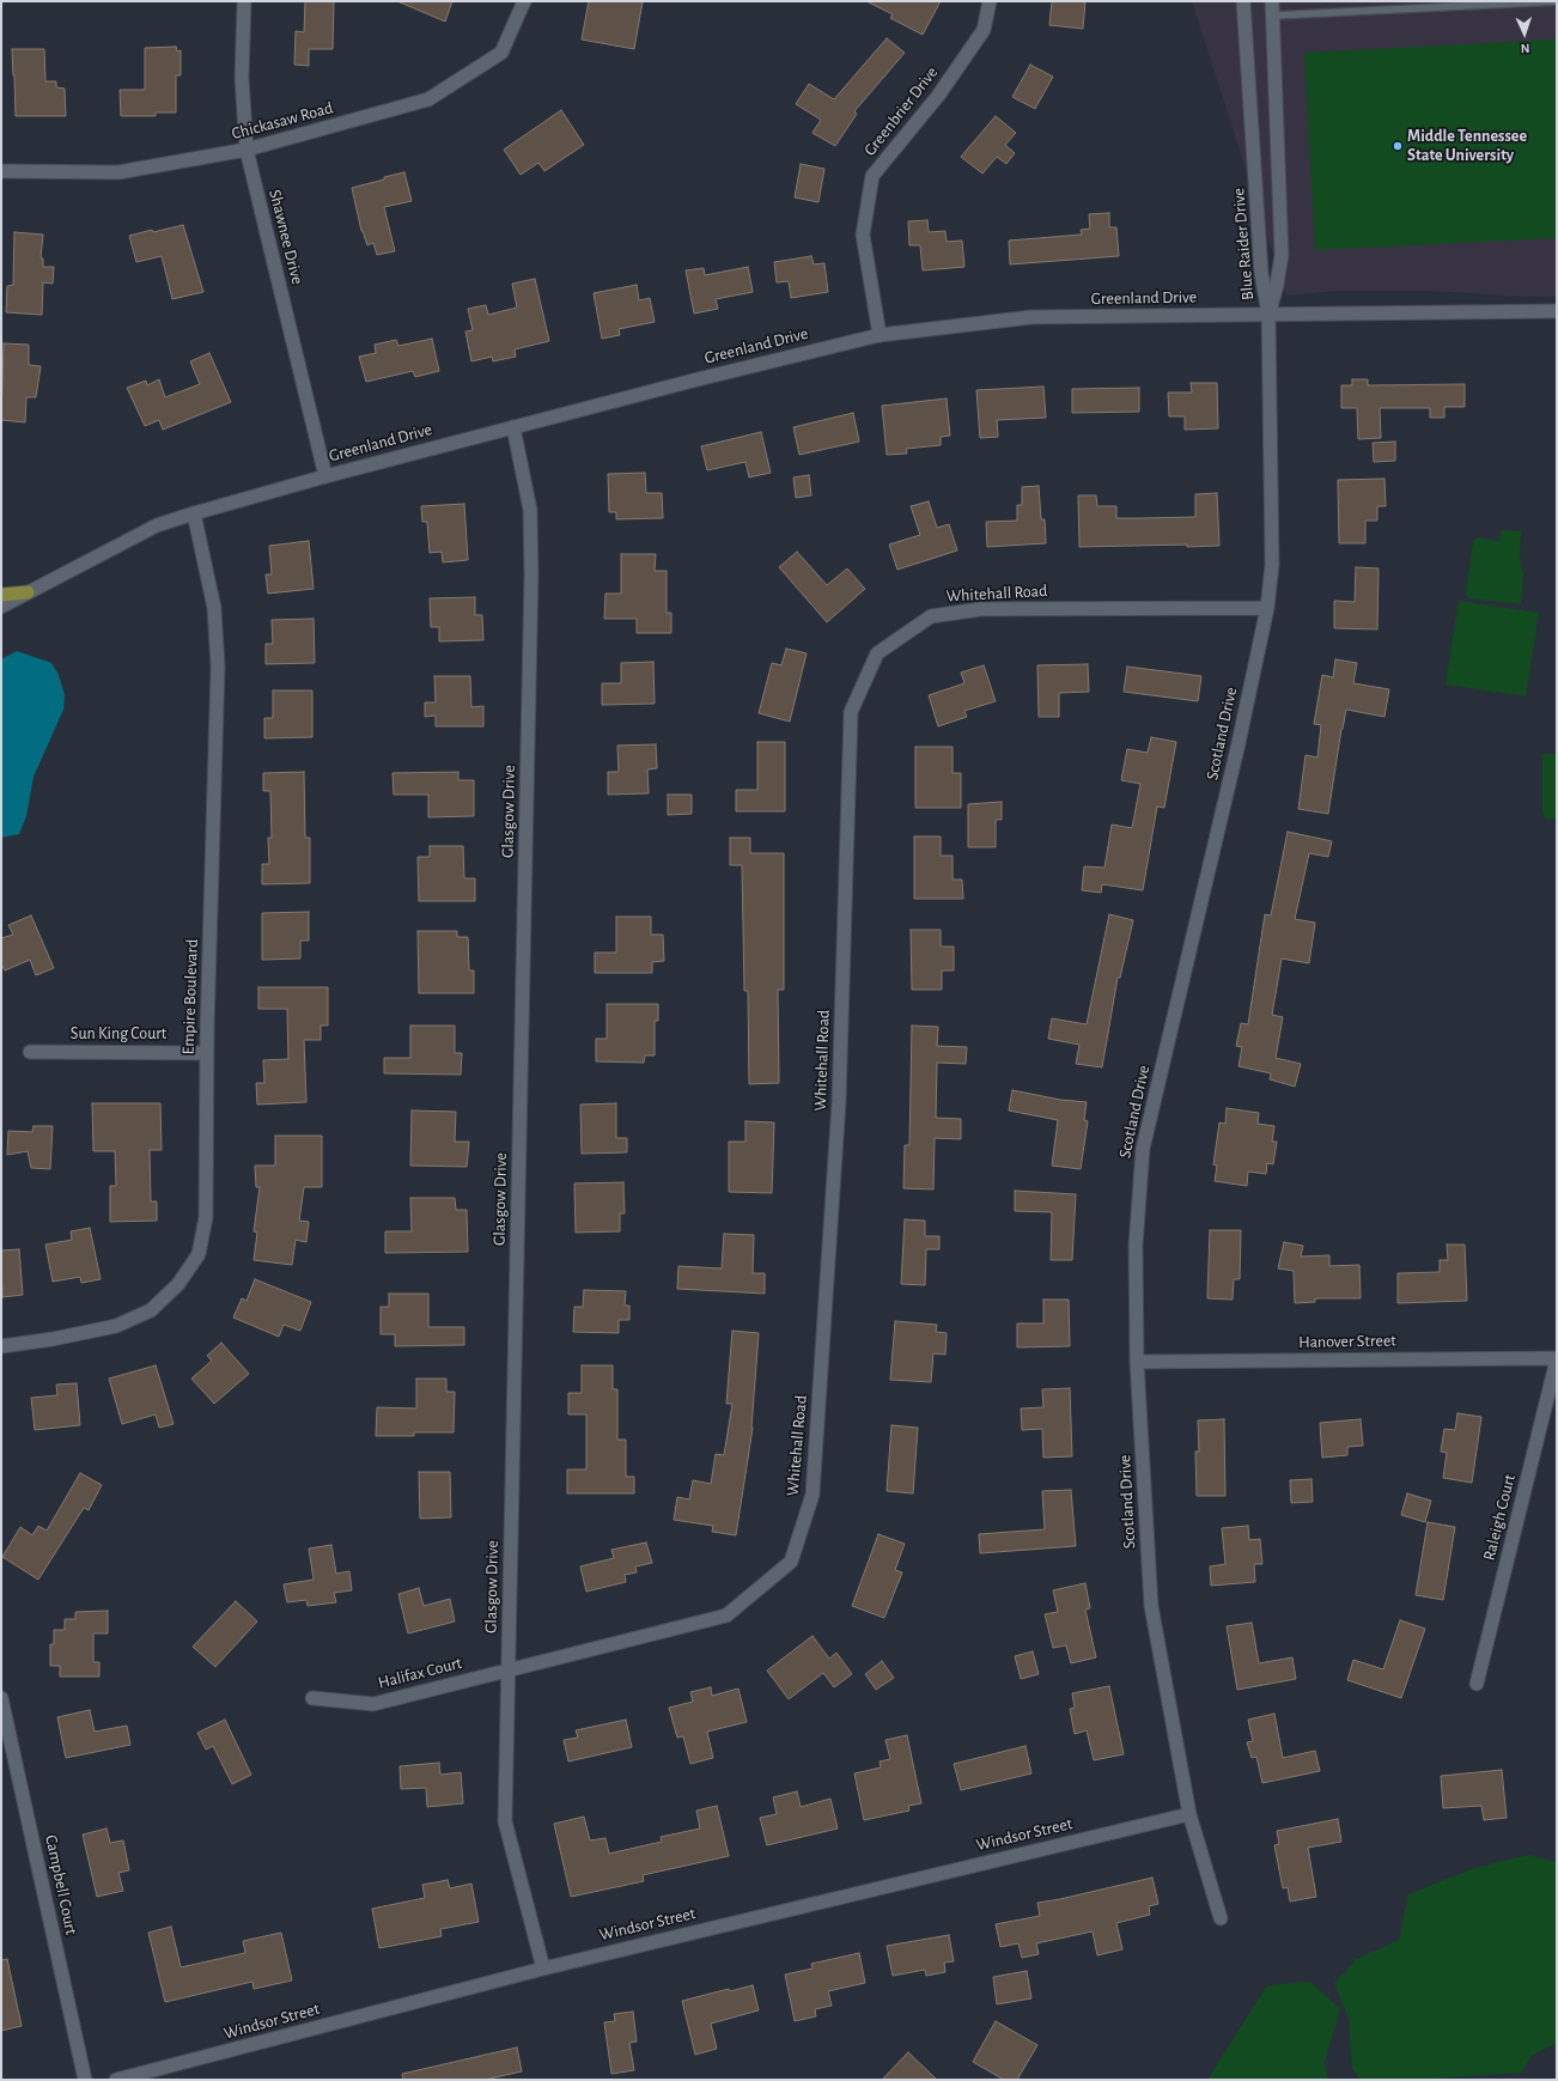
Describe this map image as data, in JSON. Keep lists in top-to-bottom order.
{
  "streets": {
    "street": [
      "Greenbrier Drive",
      "Chickasaw Road",
      "Shawnee Drive",
      "Blue Raider Drive",
      "Greenland Drive",
      "Whitehall Road",
      "Scotland Drive",
      "Glasgow Drive",
      "Empire Boulevard",
      "Sun King Court",
      "Hanover Street",
      "Raleigh Court",
      "Halifax Court",
      "Windsor Street",
      "Campbell Court"
    ]
  },
  "crossings": [
    ["Greenbrier Drive", "Greenland Drive"],
    ["Chickasaw Road", "Shawnee Drive"],
    ["Shawnee Drive", "Greenland Drive"],
    ["Blue Raider Drive", "Greenland Drive"],
    ["Blue Raider Drive", "Scotland Drive"],
    ["Greenland Drive", "Scotland Drive"],
    ["Greenland Drive", "Glasgow Drive"],
    ["Greenland Drive", "Empire Boulevard"],
    ["Whitehall Road", "Scotland Drive"],
    ["Whitehall Road", "Glasgow Drive"],
    ["Whitehall Road", "Halifax Court"],
    ["Scotland Drive", "Hanover Street"],
    ["Scotland Drive", "Windsor Street"],
    ["Glasgow Drive", "Halifax Court"],
    ["Glasgow Drive", "Windsor Street"],
    ["Empire Boulevard", "Sun King Court"],
    ["Hanover Street", "Raleigh Court"]
  ],
  "places": ["Middle Tennessee State University"],
  "north": "bottom"
}
